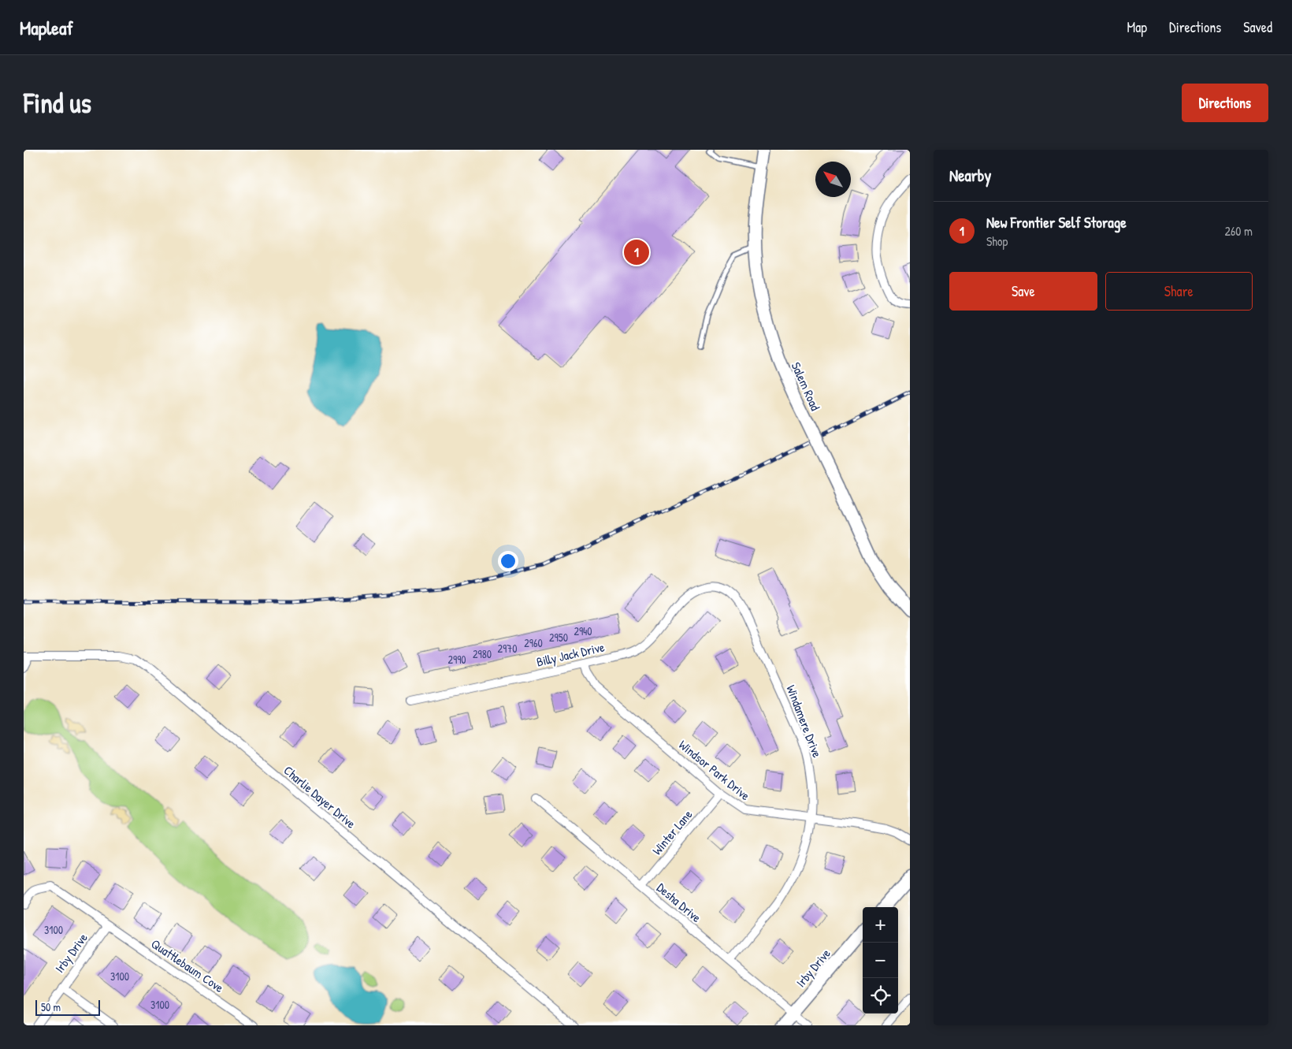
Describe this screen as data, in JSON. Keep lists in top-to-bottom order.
{
  "streets": {
    "main road": ["Salem Road", "Irby Drive"],
    "street": [
      "Billy Jack Drive",
      "Windamere Drive",
      "Windsor Park Drive",
      "Charlie Dayer Drive",
      "Winter Lane",
      "Desha Drive",
      "Quattlebaum Cove"
    ]
  },
  "crossings": [
    ["Billy Jack Drive", "Windamere Drive"],
    ["Billy Jack Drive", "Windsor Park Drive"],
    ["Windamere Drive", "Windsor Park Drive"],
    ["Windamere Drive", "Desha Drive"],
    ["Windsor Park Drive", "Winter Lane"],
    ["Winter Lane", "Desha Drive"],
    ["Desha Drive", "Irby Drive"],
    ["Irby Drive", "Quattlebaum Cove"]
  ],
  "house_numbers": [
    "2940",
    "2950",
    "2960",
    "2970",
    "2980",
    "2990",
    "3100",
    "3100",
    "3100"
  ],
  "scale_bar": "50 m",
  "north": "top left",
  "page": {
    "header": "Mapleaf",
    "nav": ["Map", "Directions", "Saved"],
    "buttons": [
      "Directions",
      ["Save", "Share"]
    ],
    "title": "Find us",
    "heading": "Nearby",
    "list": [
      {
        "mark": "1",
        "name": "New Frontier Self Storage",
        "note": "Shop",
        "value": "260 m"
      }
    ],
    "pins": "1",
    "map_buttons": ["+", "−"],
    "scale": "50 m"
  }
}
